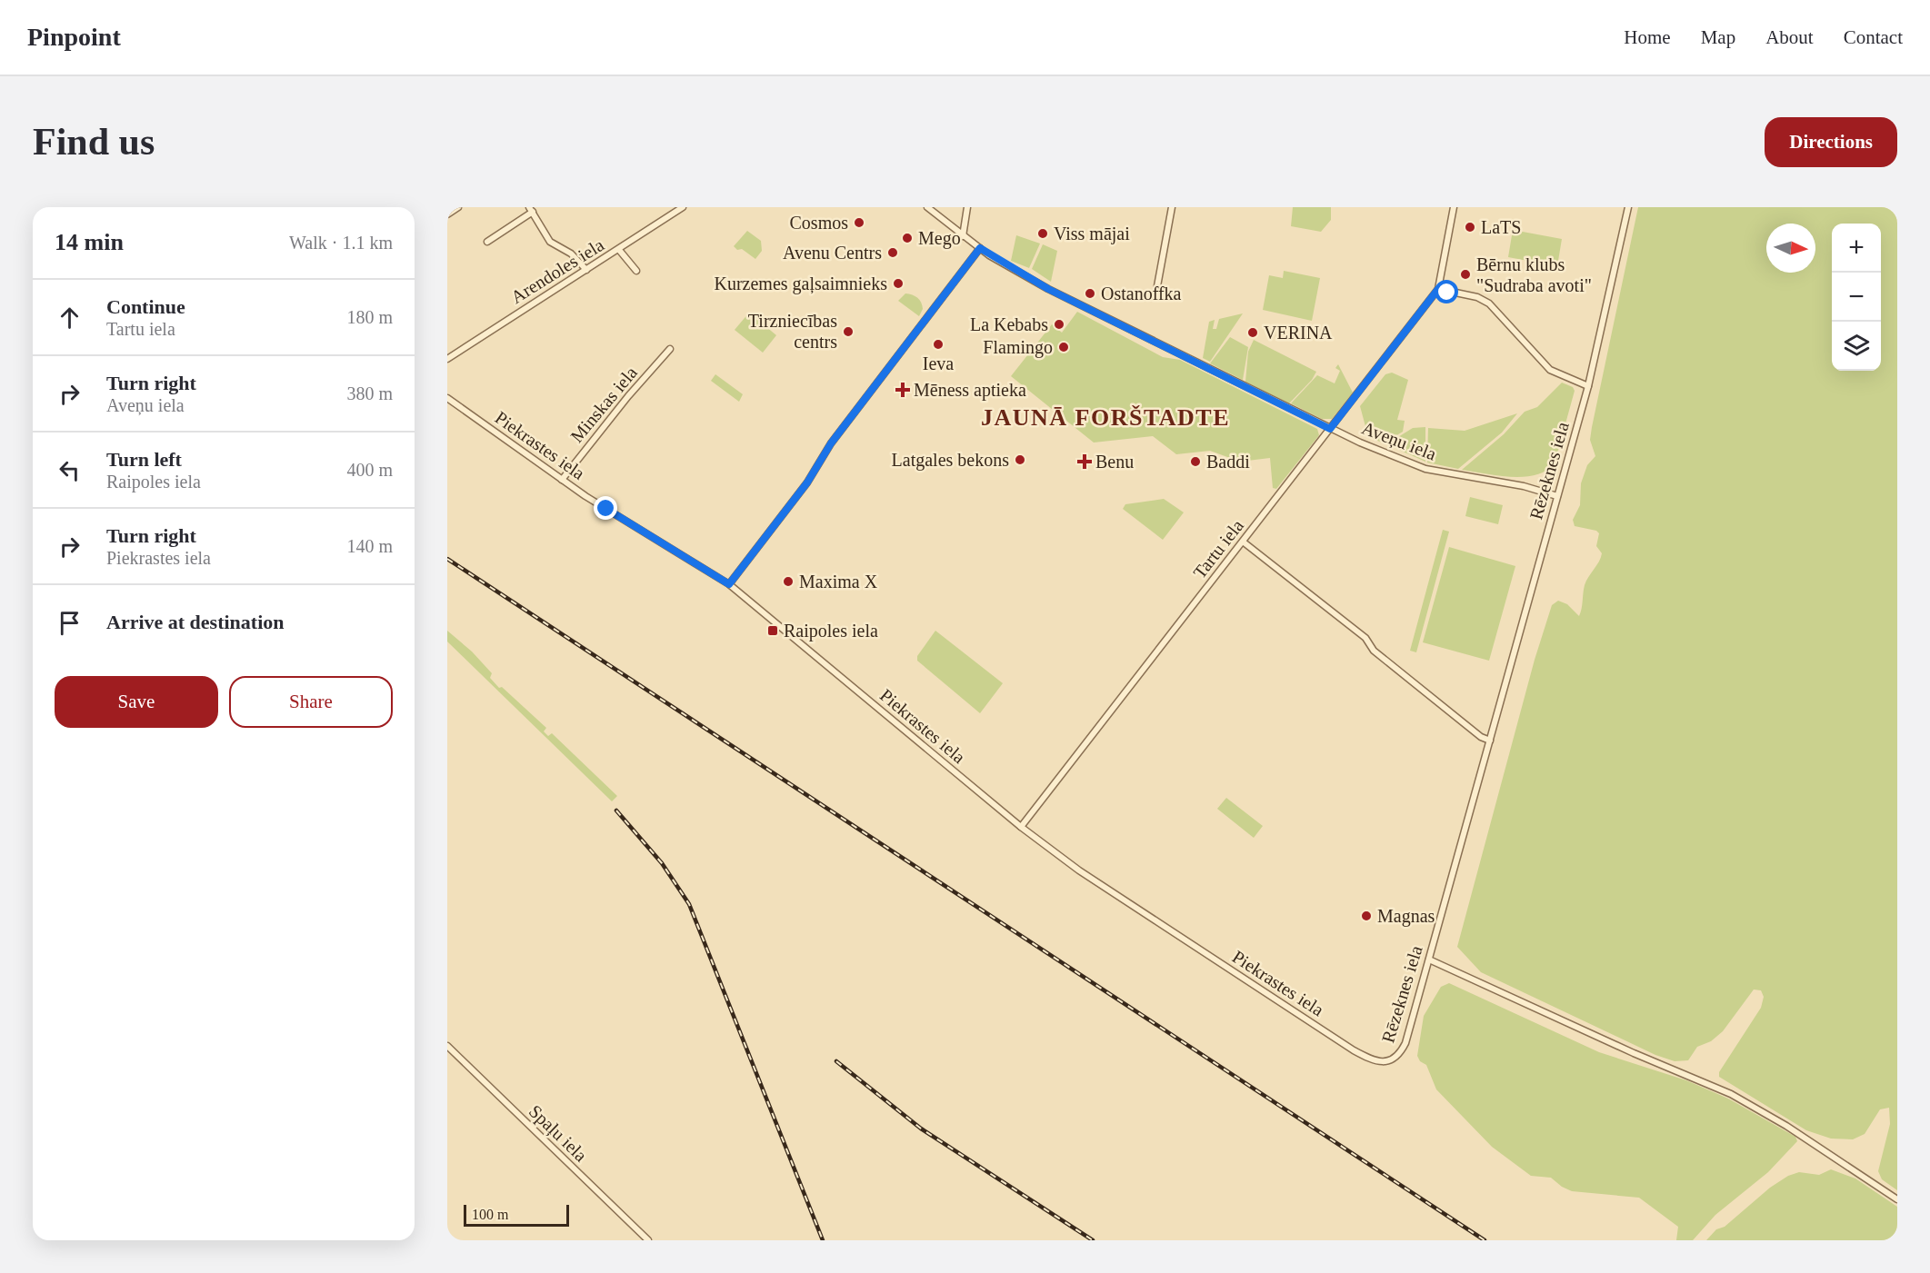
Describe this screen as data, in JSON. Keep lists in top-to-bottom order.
{
  "streets": {
    "street": [
      "Arendoles iela",
      "Minskas iela",
      "Aveņu iela",
      "Piekrastes iela",
      "Rēzeknes iela",
      "Tartu iela",
      "Spaļu iela"
    ]
  },
  "crossings": [
    ["Minskas iela", "Piekrastes iela"],
    ["Aveņu iela", "Rēzeknes iela"],
    ["Aveņu iela", "Tartu iela"],
    ["Piekrastes iela", "Rēzeknes iela"],
    ["Piekrastes iela", "Tartu iela"]
  ],
  "districts": ["JAUNĀ FORŠTADTE"],
  "places": {
    "other": [
      "Cosmos",
      "LaTS",
      "Viss mājai",
      "Mego",
      "Avenu Centrs",
      "Bērnu klubs \"Sudraba avoti\"",
      "Kurzemes gaļsaimnieks",
      "Ostanoffka",
      "La Kebabs",
      "Tirzniecības centrs",
      "VERINA",
      "Ieva",
      "Flamingo",
      "Latgales bekons",
      "Baddi",
      "Maxima X",
      "Magnas"
    ],
    "health": ["Mēness aptieka", "Benu"],
    "transit": ["Raipoles iela"]
  },
  "scale_bar": "100 m",
  "north": "right",
  "page": {
    "header": "Pinpoint",
    "nav": [
      "Home",
      "Map",
      "About",
      "Contact"
    ],
    "buttons": [
      "Directions",
      ["Save", "Share"]
    ],
    "title": "Find us",
    "heading": ["14 min", "Walk · 1.1 km"],
    "map_buttons": ["+", "−"],
    "list": [
      ["Continue", "Tartu iela", "180 m"],
      ["Turn right", "Aveņu iela", "380 m"],
      ["Turn left", "Raipoles iela", "400 m"],
      ["Turn right", "Piekrastes iela", "140 m"],
      "Arrive at destination"
    ],
    "scale": "100 m"
  }
}
